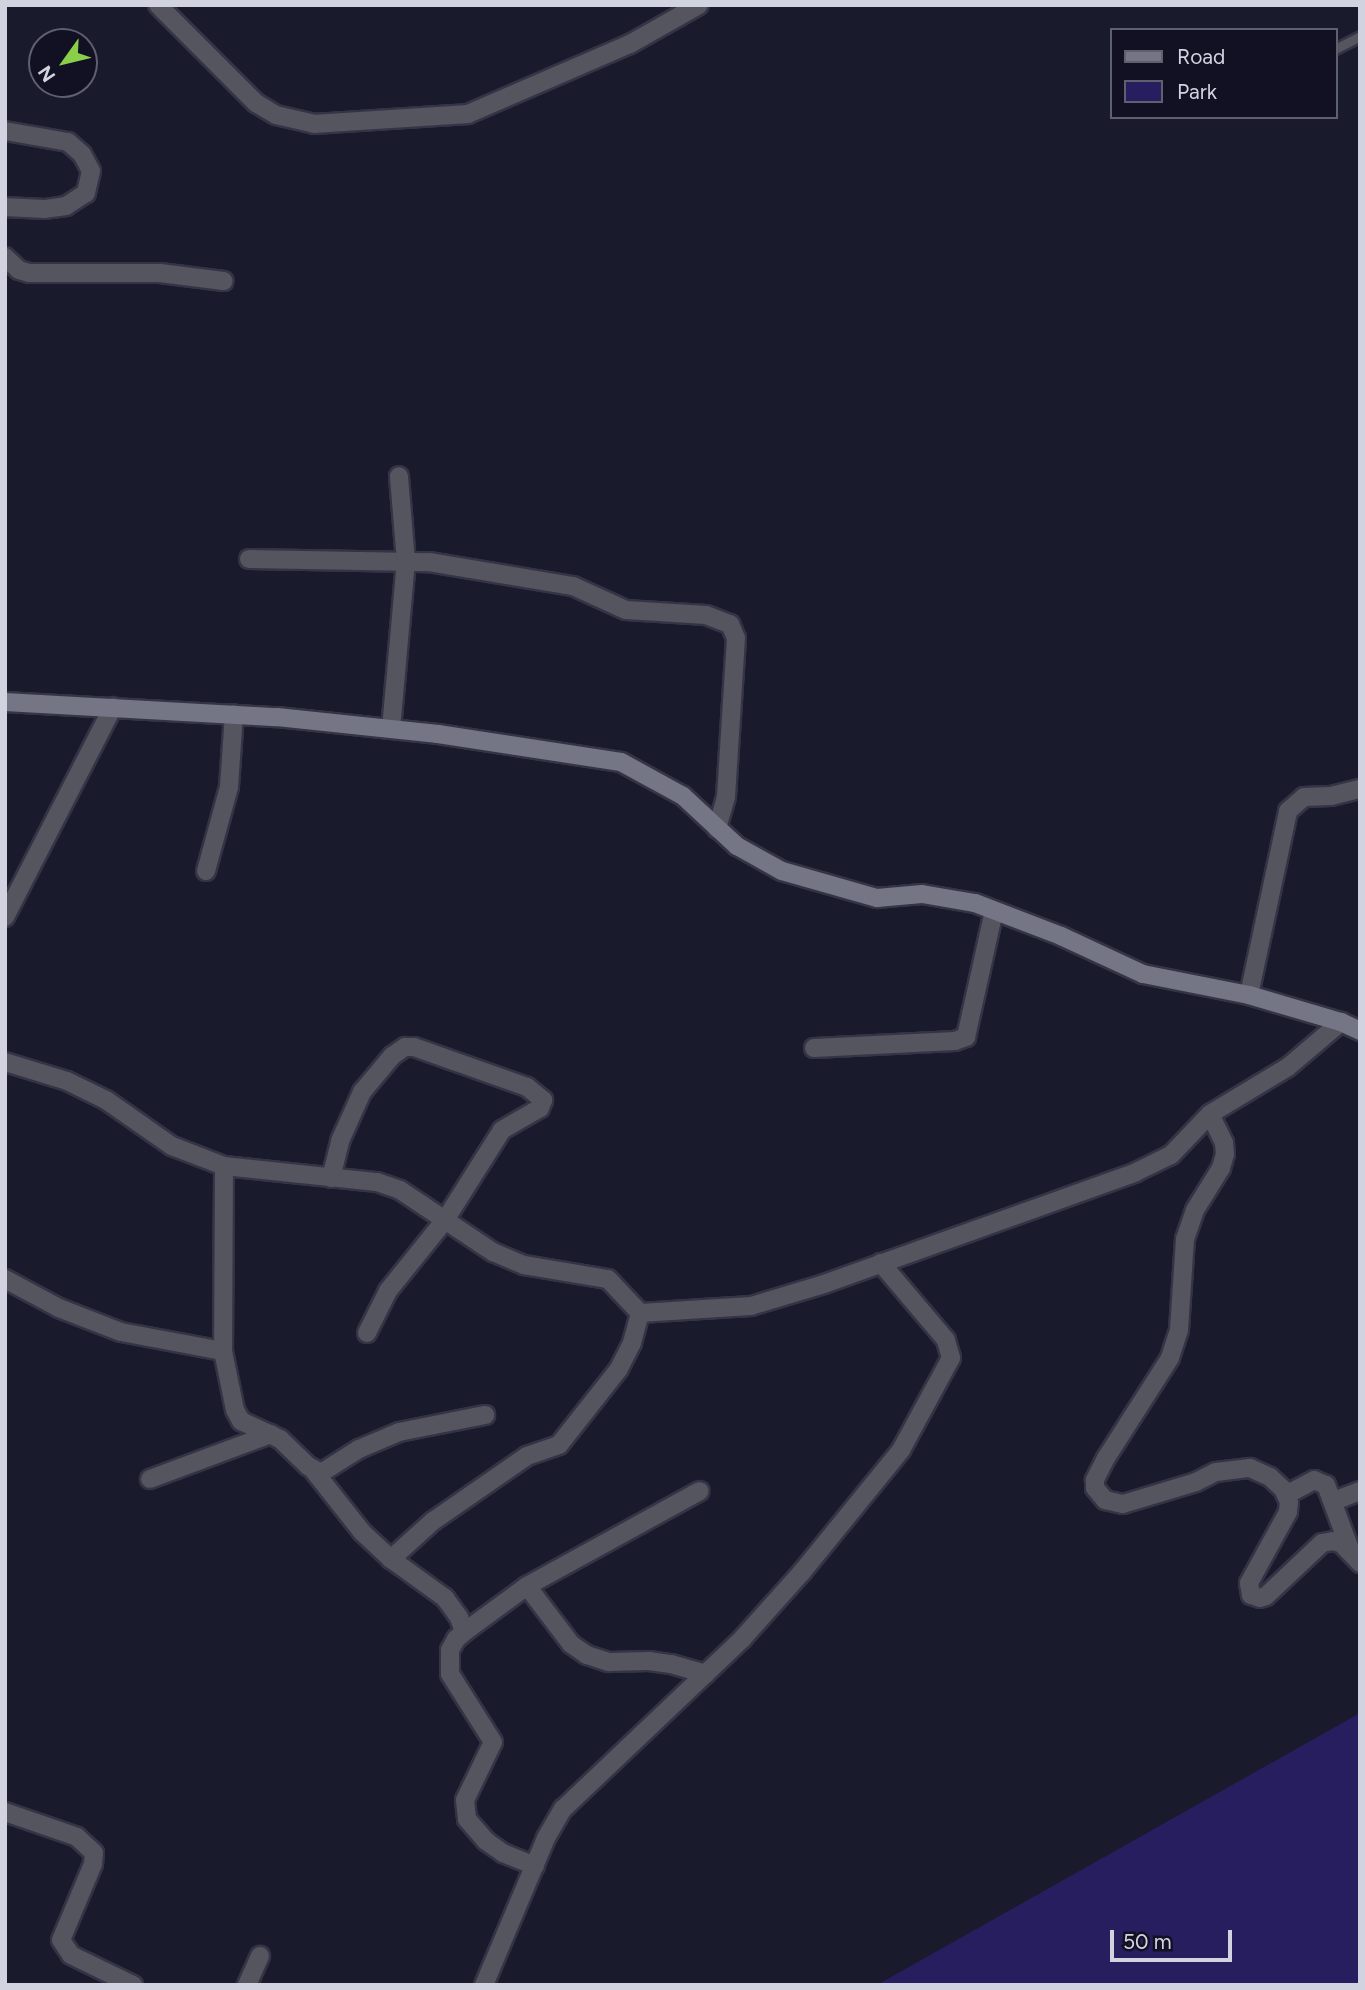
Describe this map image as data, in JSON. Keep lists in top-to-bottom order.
{
  "legend": ["Road", "Park"],
  "scale_bar": "50 m",
  "north": "bottom left"
}
